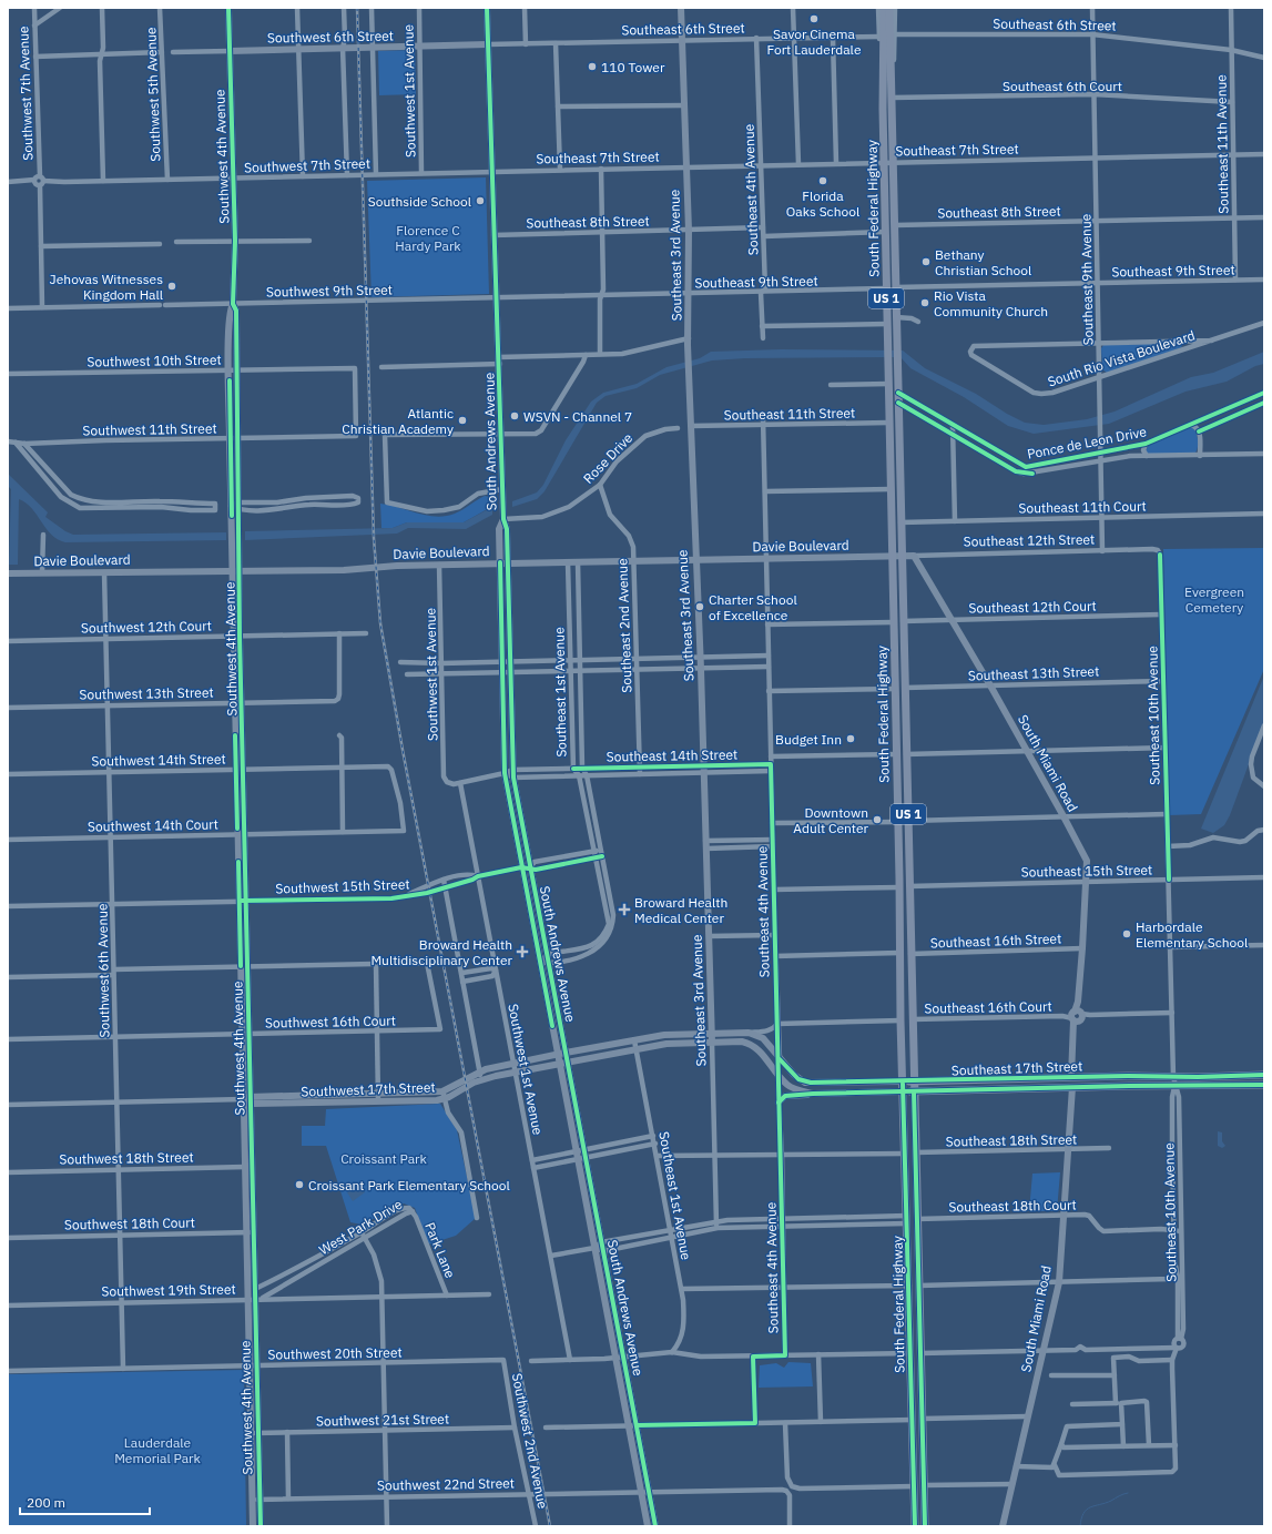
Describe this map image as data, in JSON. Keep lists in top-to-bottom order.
{
  "streets": {
    "main road": [
      "Southwest 6th Street",
      "Southwest 4th Avenue",
      "South Federal Highway",
      "Southeast 3rd Avenue",
      "US 1",
      "South Andrews Avenue",
      "Southeast 12th Street",
      "Davie Boulevard",
      "South Miami Road",
      "Southeast 17th Street",
      "Southwest 17th Street"
    ],
    "street": [
      "Southeast 6th Street",
      "Southeast 6th Court",
      "Southwest 1st Avenue",
      "Southwest 7th Avenue",
      "Southwest 5th Avenue",
      "Southeast 11th Avenue",
      "Southeast 7th Street",
      "Southwest 7th Street",
      "Southeast 4th Avenue",
      "Southeast 8th Street",
      "Southeast 9th Street",
      "Southeast 9th Avenue",
      "Southwest 9th Street",
      "South Rio Vista Boulevard",
      "Southwest 10th Street",
      "Southeast 11th Street",
      "Southwest 11th Street",
      "Ponce de Leon Drive",
      "Rose Drive",
      "Southeast 11th Court",
      "Southeast 12th Court",
      "Southeast 2nd Avenue",
      "Southwest 12th Court",
      "Southeast 13th Street",
      "Southeast 1st Avenue",
      "Southwest 13th Street",
      "Southeast 10th Avenue",
      "Southeast 14th Street",
      "Southwest 14th Street",
      "Southwest 14th Court",
      "Southeast 15th Street",
      "Southwest 15th Street",
      "Southeast 16th Street",
      "Southwest 6th Avenue",
      "Southeast 16th Court",
      "Southwest 16th Court",
      "Southeast 18th Street",
      "Southwest 18th Street",
      "Southeast 18th Court",
      "Southwest 18th Court",
      "West Park Drive",
      "Park Lane",
      "Southwest 19th Street",
      "Southwest 20th Street",
      "Southwest 21st Street",
      "Southwest 2nd Avenue",
      "Southwest 22nd Street"
    ]
  },
  "crossings": [
    ["Southeast 6th Street", "Southwest 6th Street"],
    ["Southeast 6th Street", "Southeast 11th Avenue"],
    ["Southeast 6th Street", "Southeast 4th Avenue"],
    ["Southeast 6th Street", "Southeast 3rd Avenue"],
    ["Southeast 6th Street", "Southeast 9th Avenue"],
    ["Southeast 6th Street", "South Andrews Avenue"],
    ["Southwest 6th Street", "Southwest 1st Avenue"],
    ["Southwest 6th Street", "Southwest 4th Avenue"],
    ["Southwest 6th Street", "South Andrews Avenue"],
    ["Southeast 6th Court", "Southeast 11th Avenue"],
    ["Southeast 6th Court", "South Federal Highway"],
    ["Southeast 6th Court", "Southeast 9th Avenue"],
    ["Southwest 1st Avenue", "Southwest 7th Street"],
    ["Southwest 1st Avenue", "Davie Boulevard"],
    ["Southwest 1st Avenue", "Southwest 15th Street"],
    ["Southwest 1st Avenue", "Southwest 17th Street"],
    ["Southwest 5th Avenue", "Southwest 7th Street"],
    ["Southeast 11th Avenue", "Southeast 7th Street"],
    ["Southeast 11th Avenue", "Southeast 8th Street"],
    ["Southeast 11th Avenue", "Southeast 9th Street"],
    ["Southeast 7th Street", "Southwest 7th Street"],
    ["Southeast 7th Street", "Southeast 4th Avenue"],
    ["Southeast 7th Street", "South Federal Highway"],
    ["Southeast 7th Street", "Southeast 3rd Avenue"],
    ["Southeast 7th Street", "Southeast 9th Avenue"],
    ["Southeast 7th Street", "South Andrews Avenue"],
    ["Southwest 4th Avenue", "Southwest 7th Street"],
    ["Southwest 4th Avenue", "Southwest 9th Street"],
    ["Southwest 4th Avenue", "Southwest 10th Street"],
    ["Southwest 4th Avenue", "Southwest 11th Street"],
    ["Southwest 4th Avenue", "Davie Boulevard"],
    ["Southwest 4th Avenue", "Southwest 12th Court"],
    ["Southwest 4th Avenue", "Southwest 13th Street"],
    ["Southwest 4th Avenue", "Southwest 14th Street"],
    ["Southwest 4th Avenue", "Southwest 14th Court"],
    ["Southwest 4th Avenue", "Southwest 15th Street"],
    ["Southwest 4th Avenue", "Southwest 16th Court"],
    ["Southwest 4th Avenue", "Southwest 17th Street"],
    ["Southwest 4th Avenue", "Southwest 18th Street"],
    ["Southwest 4th Avenue", "Southwest 18th Court"],
    ["Southwest 4th Avenue", "West Park Drive"],
    ["Southwest 4th Avenue", "Southwest 19th Street"],
    ["Southwest 4th Avenue", "Southwest 20th Street"],
    ["Southwest 4th Avenue", "Southwest 21st Street"],
    ["Southwest 4th Avenue", "Southwest 22nd Street"],
    ["Southwest 7th Street", "South Andrews Avenue"],
    ["Southeast 4th Avenue", "Southeast 8th Street"],
    ["Southeast 4th Avenue", "Southeast 9th Street"],
    ["Southeast 4th Avenue", "Southeast 11th Street"],
    ["Southeast 4th Avenue", "Davie Boulevard"],
    ["Southeast 4th Avenue", "Southeast 14th Street"],
    ["Southeast 4th Avenue", "Southeast 17th Street"],
    ["South Federal Highway", "Southeast 8th Street"],
    ["South Federal Highway", "Southeast 9th Street"],
    ["South Federal Highway", "US 1"],
    ["South Federal Highway", "Southeast 11th Street"],
    ["South Federal Highway", "Southeast 11th Court"],
    ["South Federal Highway", "Southeast 12th Street"],
    ["South Federal Highway", "Davie Boulevard"],
    ["South Federal Highway", "Southeast 12th Court"],
    ["South Federal Highway", "Southeast 13th Street"],
    ["South Federal Highway", "Southeast 15th Street"],
    ["South Federal Highway", "Southeast 16th Street"],
    ["South Federal Highway", "Southeast 16th Court"],
    ["South Federal Highway", "Southeast 17th Street"],
    ["South Federal Highway", "Southeast 18th Street"],
    ["South Federal Highway", "Southeast 18th Court"],
    ["Southeast 8th Street", "Southeast 3rd Avenue"],
    ["Southeast 8th Street", "Southeast 9th Avenue"],
    ["Southeast 8th Street", "South Andrews Avenue"],
    ["Southeast 3rd Avenue", "Southeast 9th Street"],
    ["Southeast 3rd Avenue", "Southeast 11th Street"],
    ["Southeast 3rd Avenue", "Davie Boulevard"],
    ["Southeast 3rd Avenue", "Southeast 14th Street"],
    ["Southeast 3rd Avenue", "Southeast 17th Street"],
    ["Southeast 9th Street", "Southeast 9th Avenue"],
    ["Southeast 9th Street", "Southwest 9th Street"],
    ["Southeast 9th Street", "South Andrews Avenue"],
    ["Southeast 9th Avenue", "South Rio Vista Boulevard"],
    ["Southeast 9th Avenue", "Ponce de Leon Drive"],
    ["Southeast 9th Avenue", "Southeast 11th Court"],
    ["Southeast 9th Avenue", "Southeast 12th Street"],
    ["Southwest 9th Street", "South Andrews Avenue"],
    ["US 1", "Ponce de Leon Drive"],
    ["Southwest 10th Street", "Southwest 11th Street"],
    ["South Andrews Avenue", "Rose Drive"],
    ["South Andrews Avenue", "Davie Boulevard"],
    ["South Andrews Avenue", "Southeast 14th Street"],
    ["South Andrews Avenue", "Southwest 15th Street"],
    ["South Andrews Avenue", "Southeast 17th Street"],
    ["South Andrews Avenue", "Southwest 17th Street"],
    ["South Andrews Avenue", "Southwest 22nd Street"],
    ["Rose Drive", "Southeast 2nd Avenue"],
    ["Southeast 12th Street", "Davie Boulevard"],
    ["Southeast 12th Street", "Southeast 10th Avenue"],
    ["Southeast 12th Street", "South Miami Road"],
    ["Davie Boulevard", "Southeast 2nd Avenue"],
    ["Davie Boulevard", "Southeast 1st Avenue"],
    ["Davie Boulevard", "Southwest 6th Avenue"],
    ["Southeast 12th Court", "Southeast 10th Avenue"],
    ["Southeast 12th Court", "South Miami Road"],
    ["Southeast 2nd Avenue", "Southeast 14th Street"],
    ["Southwest 12th Court", "Southwest 13th Street"],
    ["Southwest 12th Court", "Southwest 6th Avenue"],
    ["Southeast 13th Street", "Southeast 10th Avenue"],
    ["Southeast 13th Street", "South Miami Road"],
    ["Southeast 1st Avenue", "Southeast 14th Street"],
    ["Southeast 1st Avenue", "Southwest 15th Street"],
    ["Southeast 1st Avenue", "Southeast 17th Street"],
    ["Southwest 13th Street", "Southwest 6th Avenue"],
    ["Southeast 10th Avenue", "Southeast 15th Street"],
    ["Southeast 10th Avenue", "Southeast 16th Court"],
    ["Southeast 10th Avenue", "Southeast 17th Street"],
    ["Southeast 10th Avenue", "Southeast 18th Court"],
    ["Southwest 14th Street", "Southwest 14th Court"],
    ["Southwest 14th Street", "Southwest 6th Avenue"],
    ["South Miami Road", "Southeast 15th Street"],
    ["South Miami Road", "Southeast 16th Street"],
    ["South Miami Road", "Southeast 16th Court"],
    ["South Miami Road", "Southeast 17th Street"],
    ["South Miami Road", "Southeast 18th Street"],
    ["South Miami Road", "Southeast 18th Court"],
    ["Southwest 14th Court", "Southwest 6th Avenue"],
    ["Southwest 15th Street", "Southwest 6th Avenue"],
    ["Southwest 6th Avenue", "Southwest 16th Court"],
    ["Southwest 6th Avenue", "Southwest 17th Street"],
    ["Southwest 6th Avenue", "Southwest 18th Street"],
    ["Southwest 6th Avenue", "Southwest 18th Court"],
    ["Southwest 6th Avenue", "Southwest 19th Street"],
    ["Southwest 6th Avenue", "Southwest 20th Street"],
    ["Southeast 17th Street", "Southwest 17th Street"],
    ["West Park Drive", "Park Lane"],
    ["West Park Drive", "Southwest 19th Street"],
    ["Park Lane", "Southwest 19th Street"],
    ["Southwest 20th Street", "Southwest 2nd Avenue"],
    ["Southwest 21st Street", "Southwest 2nd Avenue"],
    ["Southwest 2nd Avenue", "Southwest 22nd Street"]
  ],
  "parks": [
    "Florence C Hardy Park",
    "Evergreen Cemetery",
    "Croissant Park",
    "Lauderdale Memorial Park"
  ],
  "places": {
    "other": [
      "Savor Cinema Fort Lauderdale",
      "110 Tower",
      "Florida Oaks School",
      "Southside School",
      "Bethany Christian School",
      "Jehovas Witnesses Kingdom Hall",
      "Rio Vista Community Church",
      "WSVN - Channel 7",
      "Atlantic Christian Academy",
      "Charter School of Excellence",
      "Budget Inn",
      "Downtown Adult Center",
      "Harbordale Elementary School",
      "Croissant Park Elementary School"
    ],
    "health": ["Broward Health Medical Center", "Broward Health Multidisciplinary Center"]
  },
  "scale_bar": "200 m"
}
